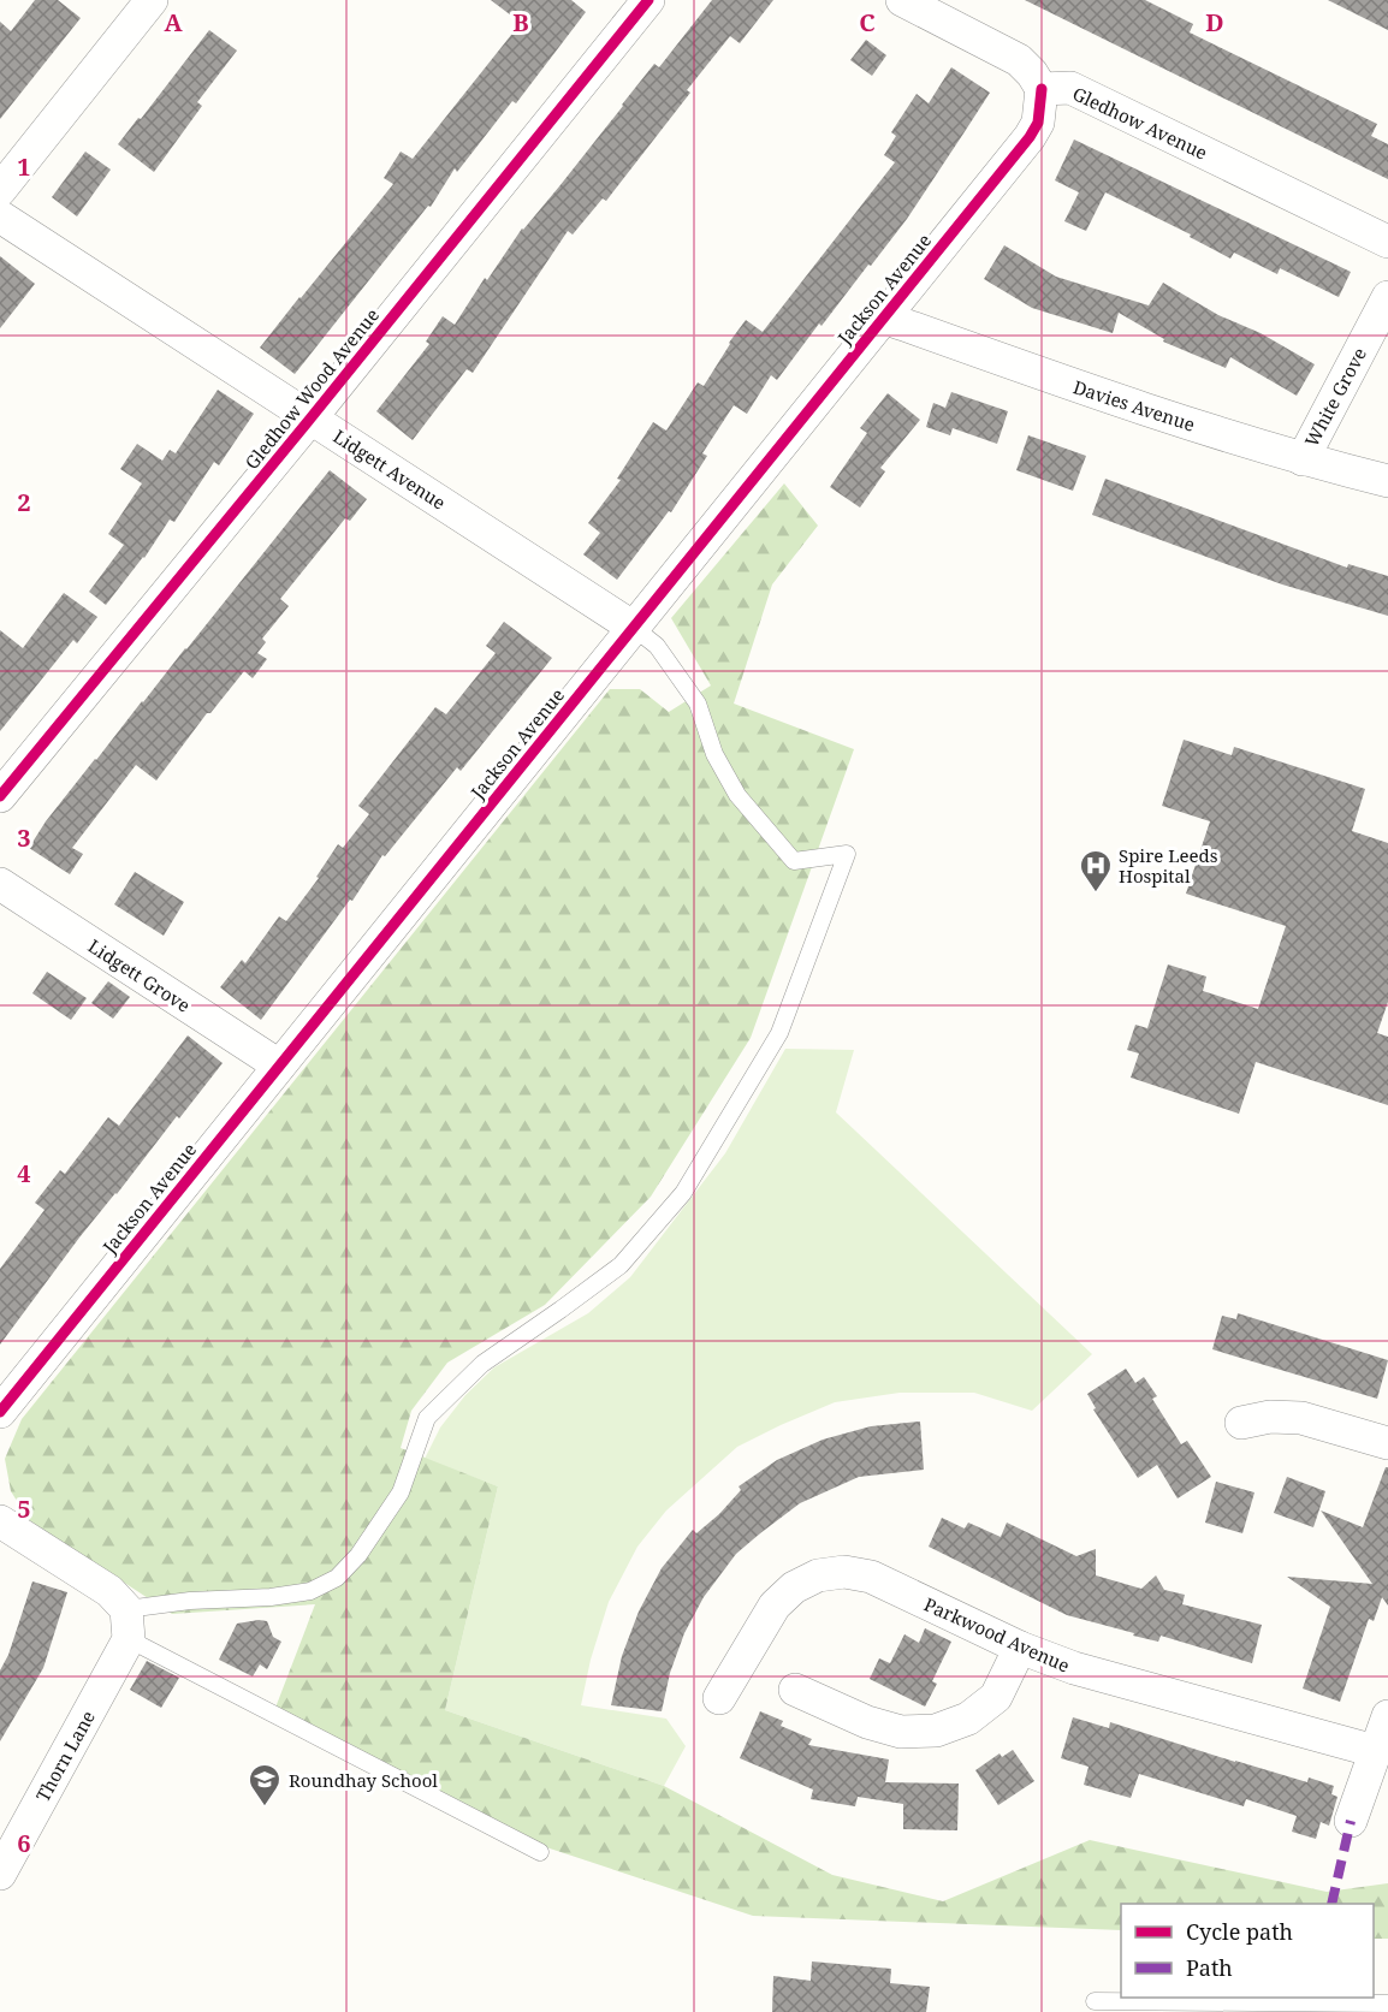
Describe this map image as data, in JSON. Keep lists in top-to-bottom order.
{
  "streets": {
    "street": [
      "Gledhow Avenue",
      "Jackson Avenue",
      "Gledhow Wood Avenue",
      "White Grove",
      "Davies Avenue",
      "Lidgett Avenue",
      "Lidgett Grove",
      "Parkwood Avenue",
      "Thorn Lane"
    ]
  },
  "crossings": [
    ["Gledhow Avenue", "Jackson Avenue"],
    ["Jackson Avenue", "Davies Avenue"],
    ["Jackson Avenue", "Lidgett Avenue"],
    ["Jackson Avenue", "Lidgett Grove"],
    ["Gledhow Wood Avenue", "Lidgett Avenue"],
    ["White Grove", "Davies Avenue"]
  ],
  "places": {
    "hospital": ["Spire Leeds Hospital"],
    "school or university": ["Roundhay School"]
  },
  "legend": ["Cycle path", "Path"],
  "grid": {
    "columns": [
      "A",
      "B",
      "C",
      "D"
    ],
    "rows": [
      "1",
      "2",
      "3",
      "4",
      "5",
      "6"
    ]
  }
}
